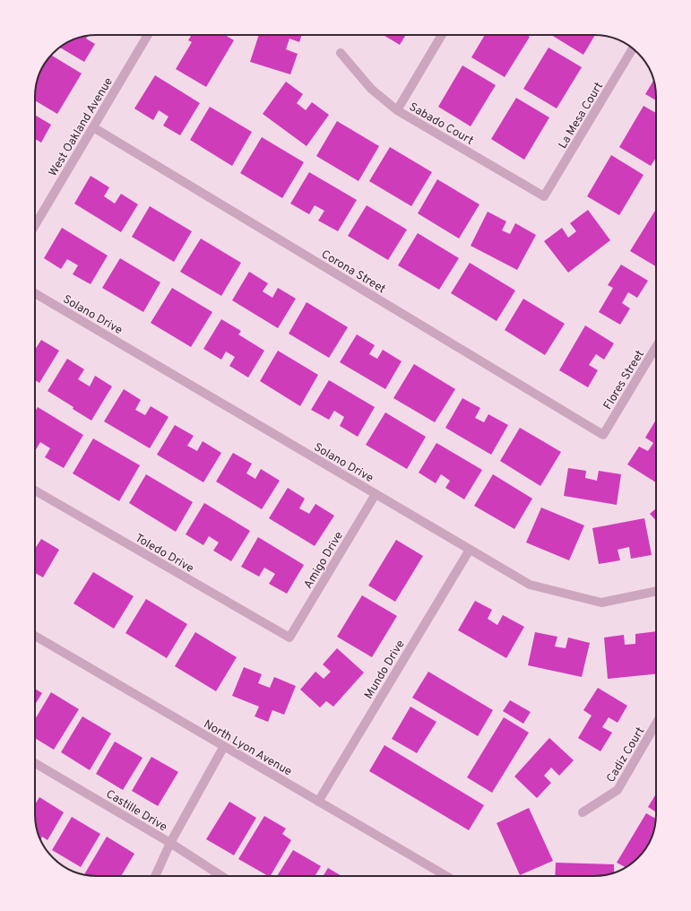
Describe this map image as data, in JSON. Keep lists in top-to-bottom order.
{
  "streets": {
    "street": [
      "La Mesa Court",
      "Sabado Court",
      "West Oakland Avenue",
      "Corona Street",
      "Solano Drive",
      "Flores Street",
      "Toledo Drive",
      "Amigo Drive",
      "Mundo Drive",
      "North Lyon Avenue",
      "Cadiz Court",
      "Castille Drive"
    ]
  },
  "crossings": [
    ["La Mesa Court", "Sabado Court"],
    ["West Oakland Avenue", "Corona Street"],
    ["Corona Street", "Flores Street"],
    ["Solano Drive", "Amigo Drive"],
    ["Solano Drive", "Mundo Drive"],
    ["Toledo Drive", "Amigo Drive"],
    ["Mundo Drive", "North Lyon Avenue"]
  ]
}
